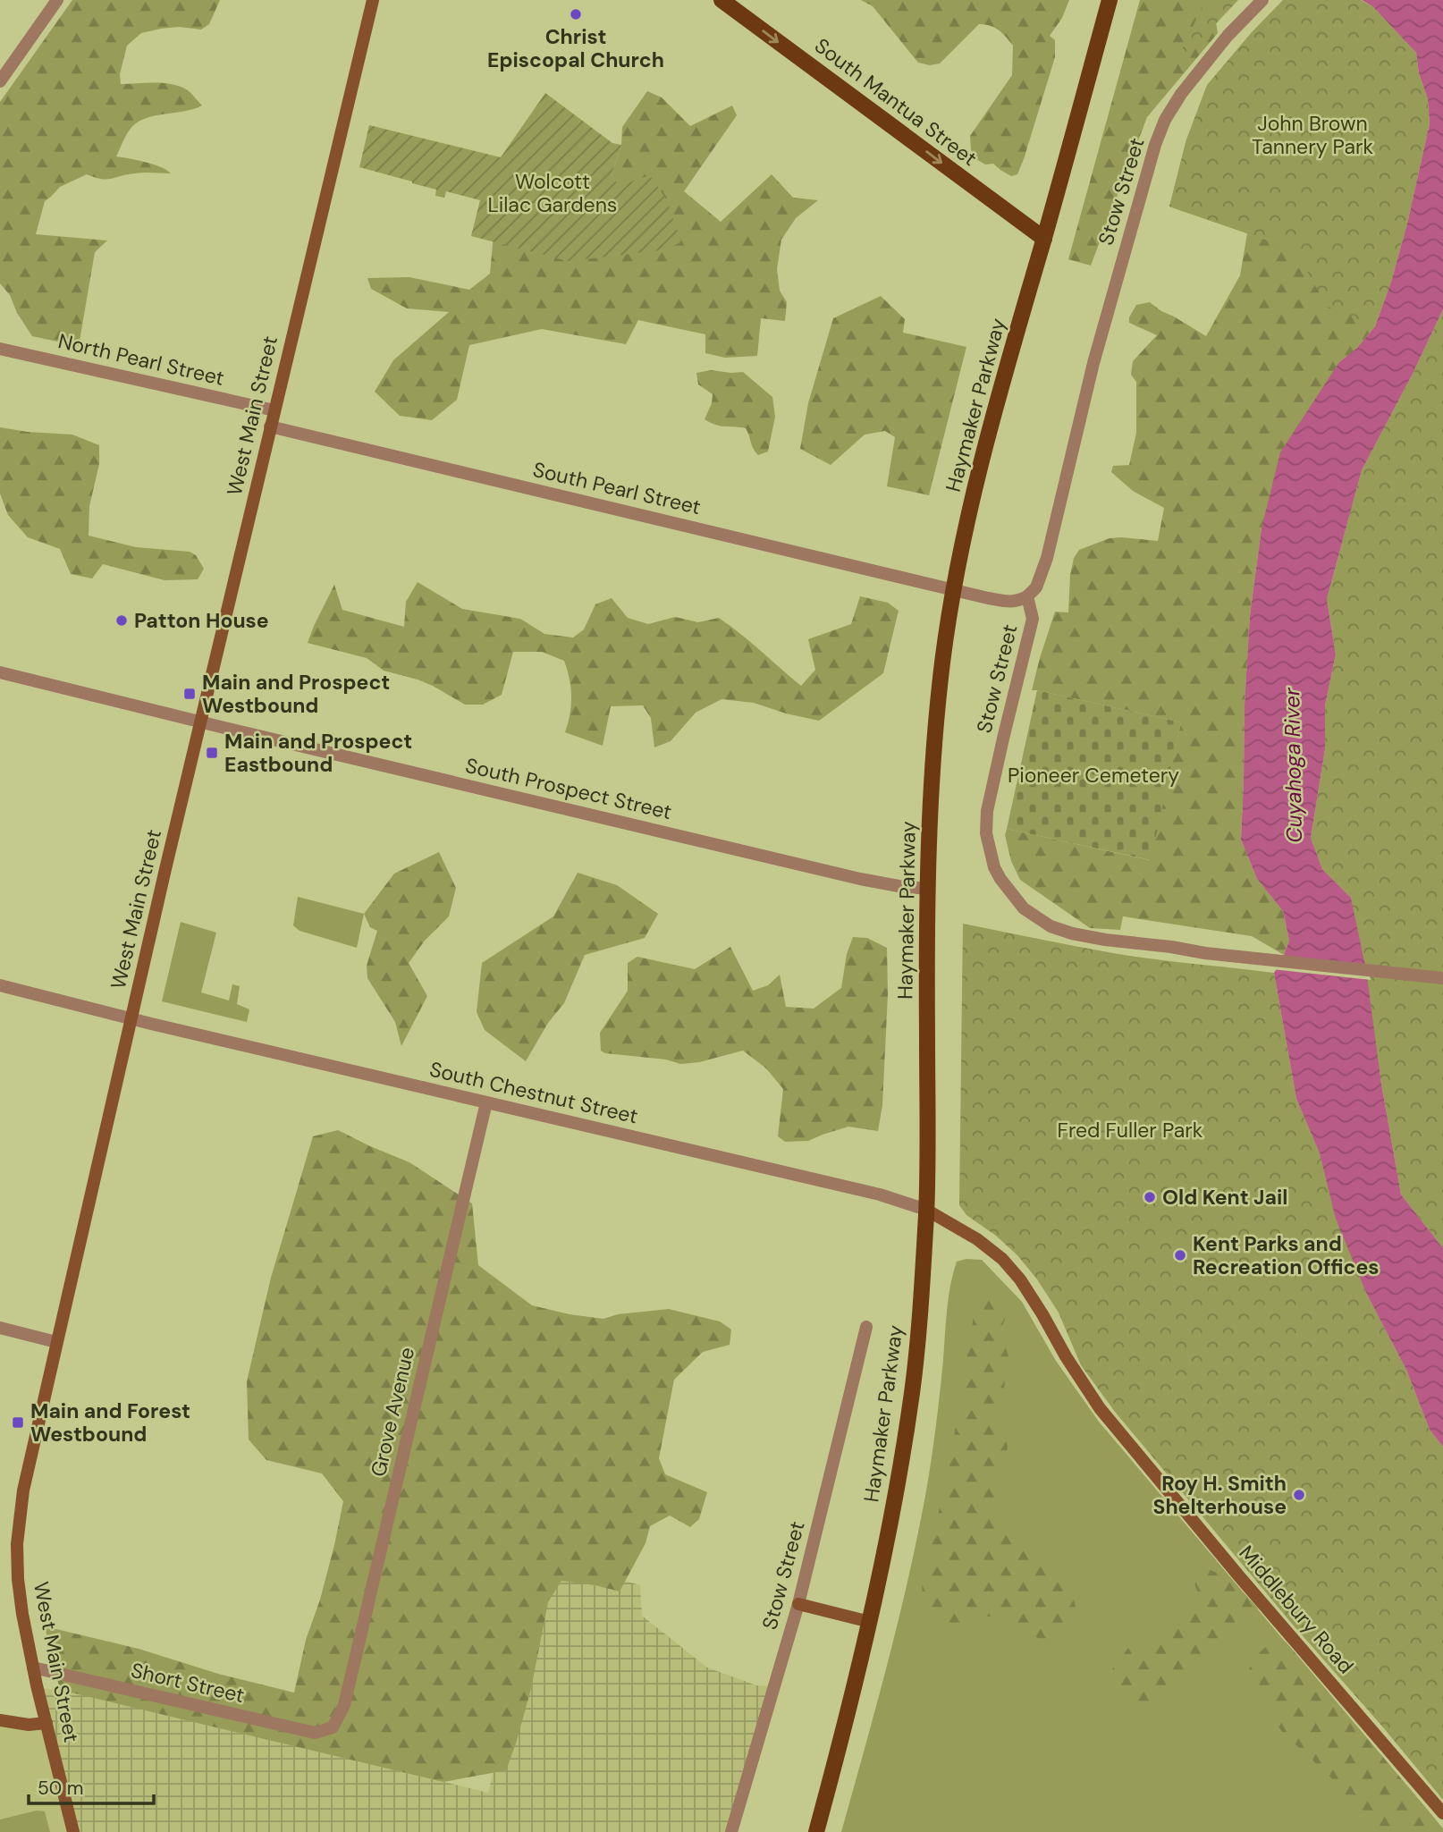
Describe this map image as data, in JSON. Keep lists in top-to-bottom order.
{
  "streets": {
    "main road": [
      "South Mantua Street",
      "Haymaker Parkway",
      "West Main Street",
      "Middlebury Road"
    ],
    "street": [
      "Stow Street",
      "North Pearl Street",
      "South Pearl Street",
      "South Prospect Street",
      "South Chestnut Street",
      "Grove Avenue",
      "Short Street"
    ]
  },
  "crossings": [
    ["South Mantua Street", "Haymaker Parkway"],
    ["Stow Street", "South Pearl Street"],
    ["North Pearl Street", "West Main Street"],
    ["Haymaker Parkway", "South Pearl Street"],
    ["Haymaker Parkway", "South Prospect Street"],
    ["Haymaker Parkway", "South Chestnut Street"],
    ["Haymaker Parkway", "Middlebury Road"],
    ["West Main Street", "South Pearl Street"],
    ["West Main Street", "South Prospect Street"],
    ["West Main Street", "South Chestnut Street"],
    ["West Main Street", "Short Street"],
    ["South Chestnut Street", "Grove Avenue"],
    ["South Chestnut Street", "Middlebury Road"],
    ["Grove Avenue", "Short Street"]
  ],
  "one_way": ["South Mantua Street"],
  "water": ["Cuyahoga River"],
  "parks": [
    "John Brown Tannery Park",
    "Wolcott Lilac Gardens",
    "Pioneer Cemetery",
    "Fred Fuller Park"
  ],
  "places": {
    "other": [
      "Christ Episcopal Church",
      "Patton House",
      "Old Kent Jail",
      "Kent Parks and Recreation Offices",
      "Roy H. Smith Shelterhouse"
    ],
    "transit": ["Main and Prospect Westbound", "Main and Prospect Eastbound", "Main and Forest Westbound"]
  },
  "scale_bar": "50 m"
}
